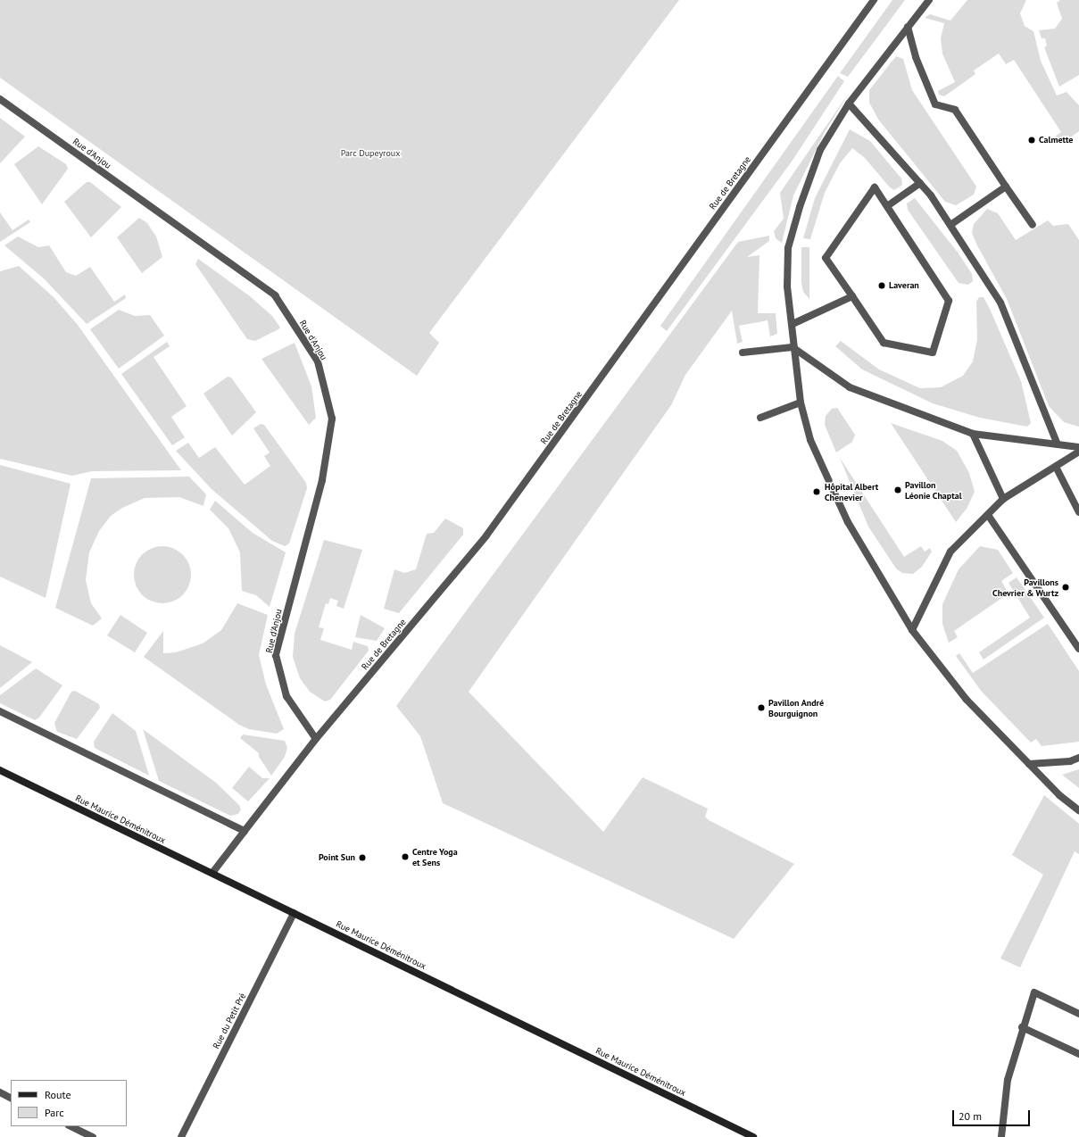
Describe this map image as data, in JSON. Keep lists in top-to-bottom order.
{
  "streets": {
    "street": [
      "Rue d'Anjou",
      "Rue de Bretagne",
      "Rue Maurice Déménitroux",
      "Rue du Petit Pré"
    ]
  },
  "crossings": [
    ["Rue d'Anjou", "Rue de Bretagne"],
    ["Rue de Bretagne", "Rue Maurice Déménitroux"],
    ["Rue Maurice Déménitroux", "Rue du Petit Pré"]
  ],
  "parks": ["Parc Dupeyroux"],
  "places": [
    "Calmette",
    "Laveran",
    "Pavillon Léonie Chaptal",
    "Hôpital Albert Chenevier",
    "Pavillons Chevrier & Wurtz",
    "Pavillon André Bourguignon",
    "Centre Yoga et Sens",
    "Point Sun"
  ],
  "legend": ["Route", "Parc"],
  "scale_bar": "20 m"
}
